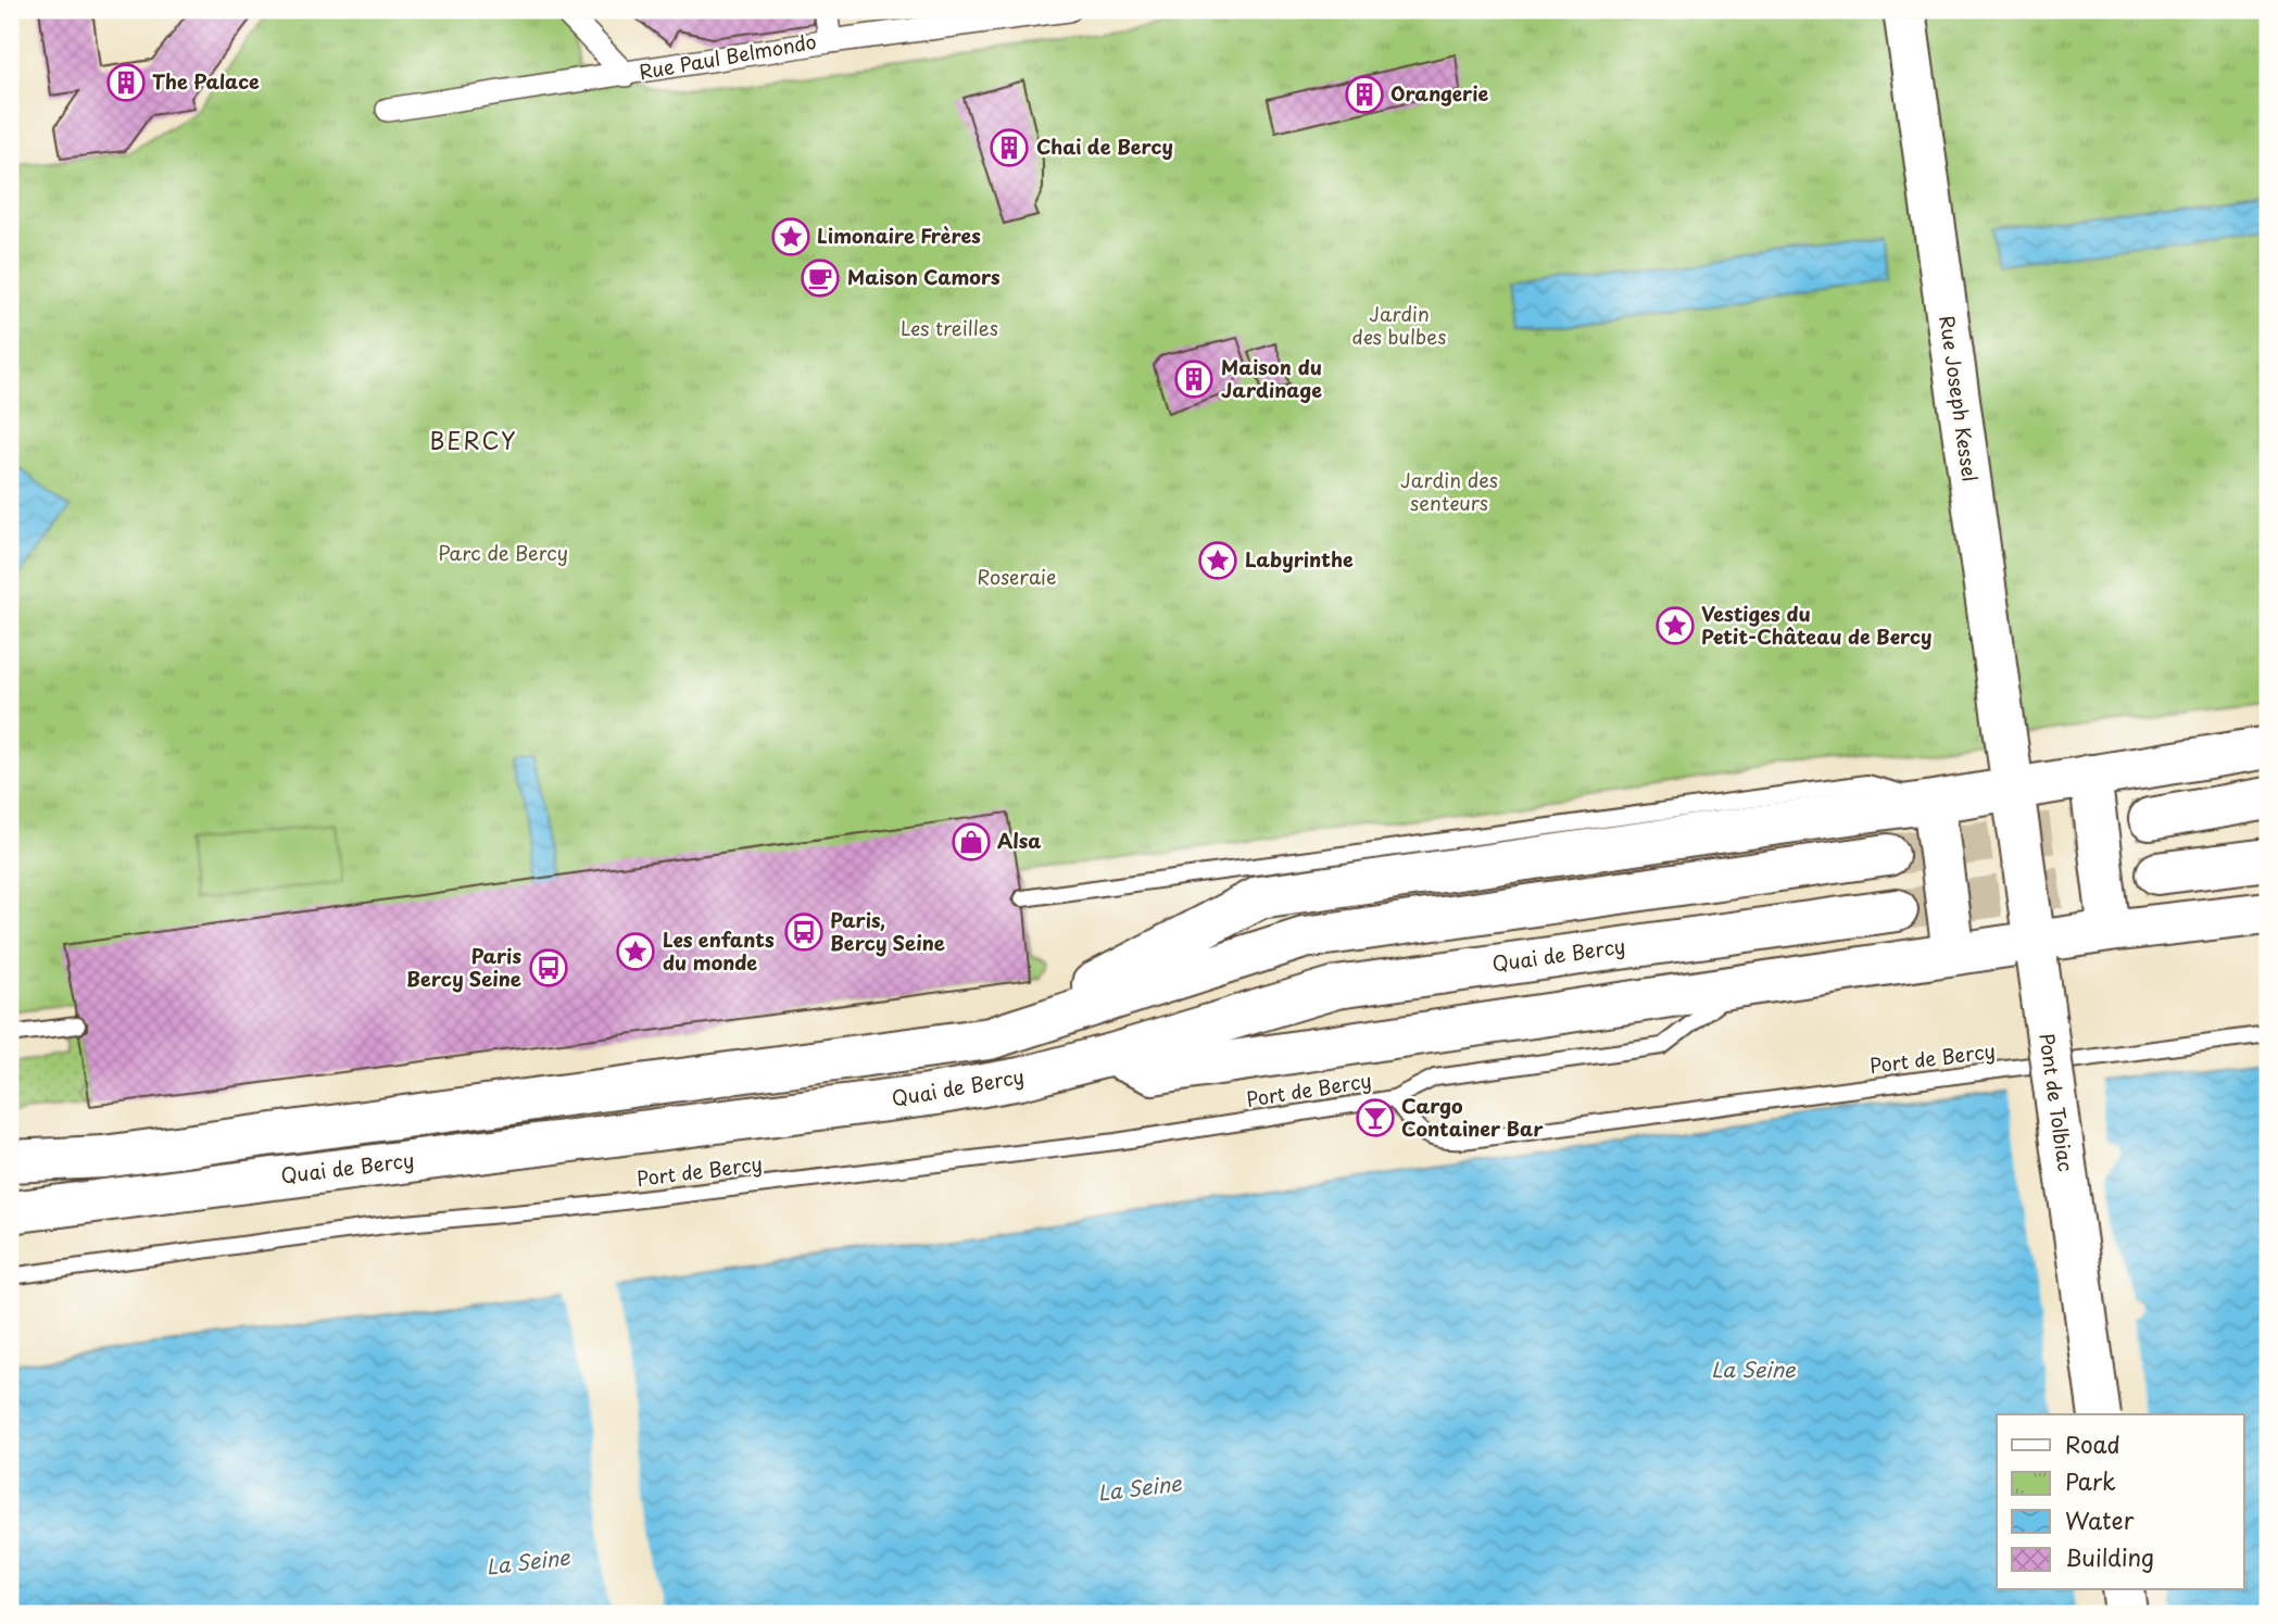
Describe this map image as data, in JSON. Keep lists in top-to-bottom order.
{
  "streets": {
    "main road": ["Rue Joseph Kessel", "Quai de Bercy", "Pont de Tolbiac"],
    "street": ["Rue Paul Belmondo"],
    "lane": ["Port de Bercy"]
  },
  "crossings": [
    ["Rue Joseph Kessel", "Pont de Tolbiac"]
  ],
  "districts": ["BERCY"],
  "water": ["La Seine"],
  "parks": [
    "Jardin des bulbes",
    "Les treilles",
    "Jardin des senteurs",
    "Parc de Bercy",
    "Roseraie"
  ],
  "places": {
    "building": [
      "The Palace",
      "Orangerie",
      "Chai de Bercy",
      "Maison du Jardinage"
    ],
    "place": [
      "Limonaire Frères",
      "Labyrinthe",
      "Vestiges du Petit-Château de Bercy",
      "Les enfants du monde"
    ],
    "cafe": ["Maison Camors"],
    "shop": ["Alsa"],
    "bus stop": ["Paris, Bercy Seine", "Paris Bercy Seine"],
    "bar": ["Cargo Container Bar"]
  },
  "legend": [
    "Road",
    "Park",
    "Water",
    "Building"
  ]
}
